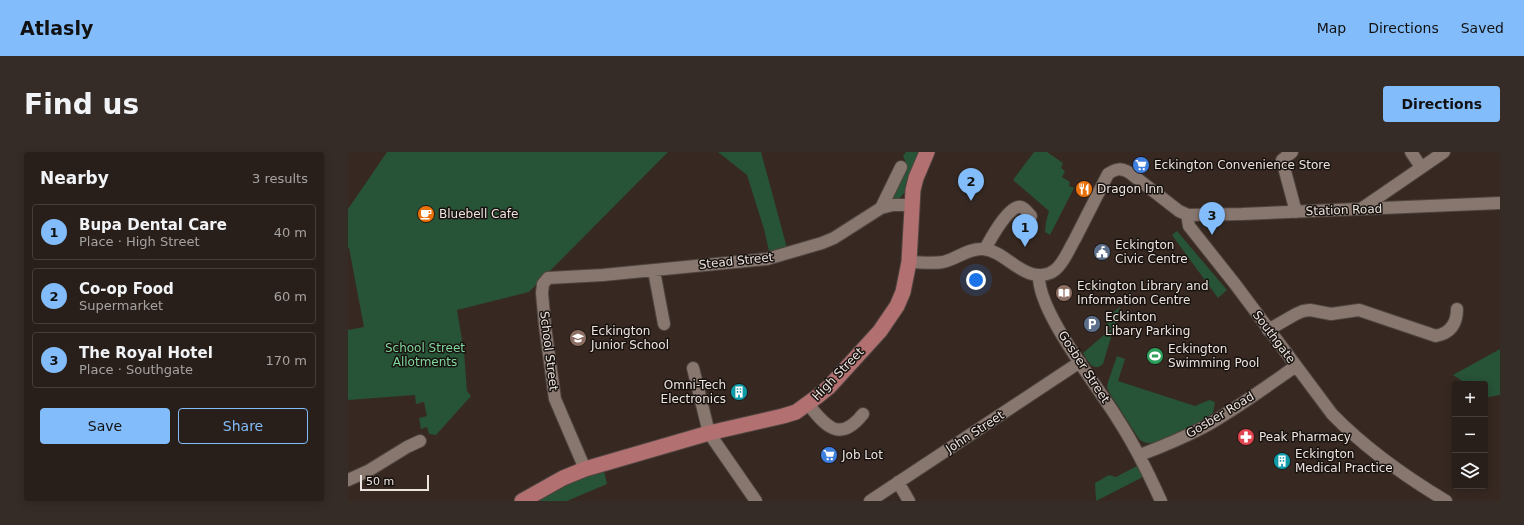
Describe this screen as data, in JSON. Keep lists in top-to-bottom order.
{
  "streets": {
    "main road": ["High Street"],
    "street": [
      "Station Road",
      "Stead Street",
      "Southgate",
      "School Street",
      "Gosber Street",
      "Gosber Road",
      "John Street"
    ]
  },
  "crossings": [
    ["Station Road", "Southgate"],
    ["Stead Street", "School Street"],
    ["Stead Street", "High Street"],
    ["Southgate", "Gosber Road"],
    ["School Street", "High Street"],
    ["Gosber Street", "Gosber Road"],
    ["Gosber Street", "John Street"]
  ],
  "parks": ["School Street Allotments"],
  "places": {
    "supermarket": ["Eckington Convenience Store", "Job Lot"],
    "restaurant": ["Dragon Inn"],
    "cafe": ["Bluebell Cafe"],
    "public building": ["Eckington Civic Centre"],
    "library": ["Eckington Library and Information Centre"],
    "parking": ["Eckinton Libary Parking"],
    "school or university": ["Eckington Junior School"],
    "sports": ["Eckington Swimming Pool"],
    "building": ["Omni-Tech Electronics", "Eckington Medical Practice"],
    "pharmacy": ["Peak Pharmacy"]
  },
  "scale_bar": "50 m",
  "page": {
    "header": "Atlasly",
    "nav": ["Map", "Directions", "Saved"],
    "buttons": [
      "Directions",
      ["Save", "Share"]
    ],
    "title": "Find us",
    "heading": ["Nearby", "3 results"],
    "pins": ["2", "3", "1"],
    "list": [
      {
        "mark": "1",
        "name": "Bupa Dental Care",
        "note": "Place · High Street",
        "value": "40 m"
      },
      {
        "mark": "2",
        "name": "Co-op Food",
        "note": "Supermarket",
        "value": "60 m"
      },
      {
        "mark": "3",
        "name": "The Royal Hotel",
        "note": "Place · Southgate",
        "value": "170 m"
      }
    ],
    "map_buttons": ["+", "−"],
    "scale": "50 m"
  }
}
